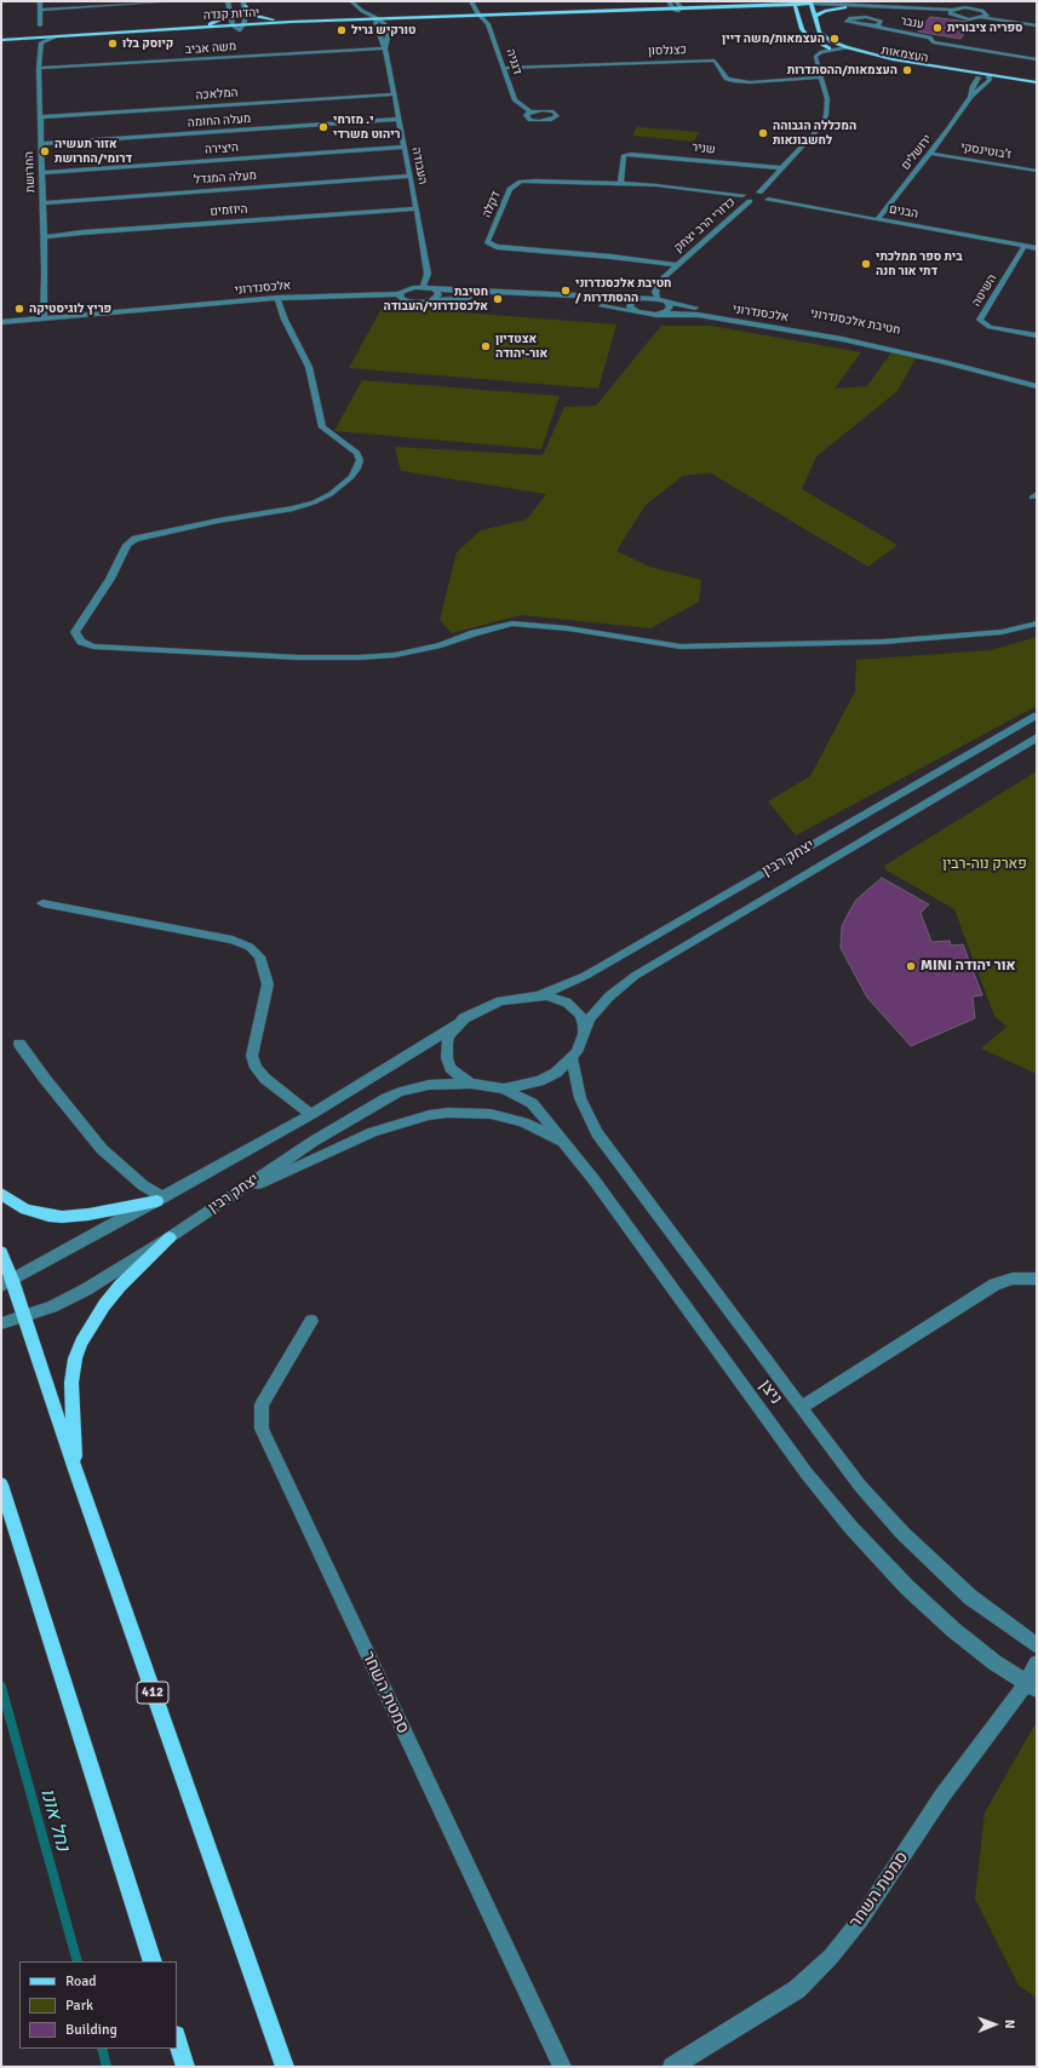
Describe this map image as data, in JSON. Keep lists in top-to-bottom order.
{
  "streets": {
    "main road": ["יהדות קנדה", "העצמאות", "412"],
    "street": [
      "ענבר",
      "משה אביב",
      "כצנלסון",
      "דגניה",
      "המלאכה",
      "מעלה החומה",
      "היצירה",
      "שניר",
      "ז'בוטינסקי",
      "ירושלים",
      "העבודה",
      "החרושת",
      "מעלה המגדל",
      "דקלה",
      "היוזמים",
      "הבנים",
      "כדורי הרב יצחק",
      "אלכסנדרוני",
      "השיטה",
      "חטיבת אלכסנדרוני",
      "יצחק רבין",
      "ניצן",
      "סמטת השחר"
    ]
  },
  "crossings": [
    ["יהדות קנדה", "העצמאות"],
    ["יהדות קנדה", "דגניה"],
    ["יהדות קנדה", "העבודה"],
    ["יהדות קנדה", "החרושת"],
    ["משה אביב", "העבודה"],
    ["משה אביב", "החרושת"],
    ["כצנלסון", "דגניה"],
    ["העצמאות", "ירושלים"],
    ["המלאכה", "העבודה"],
    ["המלאכה", "החרושת"],
    ["מעלה החומה", "העבודה"],
    ["מעלה החומה", "החרושת"],
    ["היצירה", "העבודה"],
    ["היצירה", "החרושת"],
    ["שניר", "דקלה"],
    ["ז'בוטינסקי", "ירושלים"],
    ["ירושלים", "הבנים"],
    ["העבודה", "מעלה המגדל"],
    ["העבודה", "היוזמים"],
    ["החרושת", "מעלה המגדל"],
    ["החרושת", "היוזמים"],
    ["החרושת", "אלכסנדרוני"],
    ["דקלה", "כדורי הרב יצחק"],
    ["הבנים", "השיטה"],
    ["כדורי הרב יצחק", "חטיבת אלכסנדרוני"],
    ["יצחק רבין", "ניצן"],
    ["יצחק רבין", "412"],
    ["ניצן", "סמטת השחר"]
  ],
  "water": ["נחל אונו"],
  "parks": ["פארק נוה-רבין"],
  "places": [
    "ספריה ציבורית",
    "טורקיש גריל",
    "העצמאות/משה דיין",
    "קיוסק בלו",
    "העצמאות/ההסתדרות",
    "י. מזרחי ריהוט משרדי",
    "המכללה הגבוהה לחשבונאות",
    "אזור תעשיה דרומי/החרושת",
    "בית ספר ממלכתי דתי אור חנה",
    "חטיבת אלכסנדרוני / ההסתדרות",
    "חטיבת אלכסנדרוני/העבודה",
    "פריץ לוגיסטיקה",
    "אצטדיון אור-יהודה",
    "MINI אור יהודה"
  ],
  "legend": ["Road", "Park", "Building"],
  "north": "right"
}
